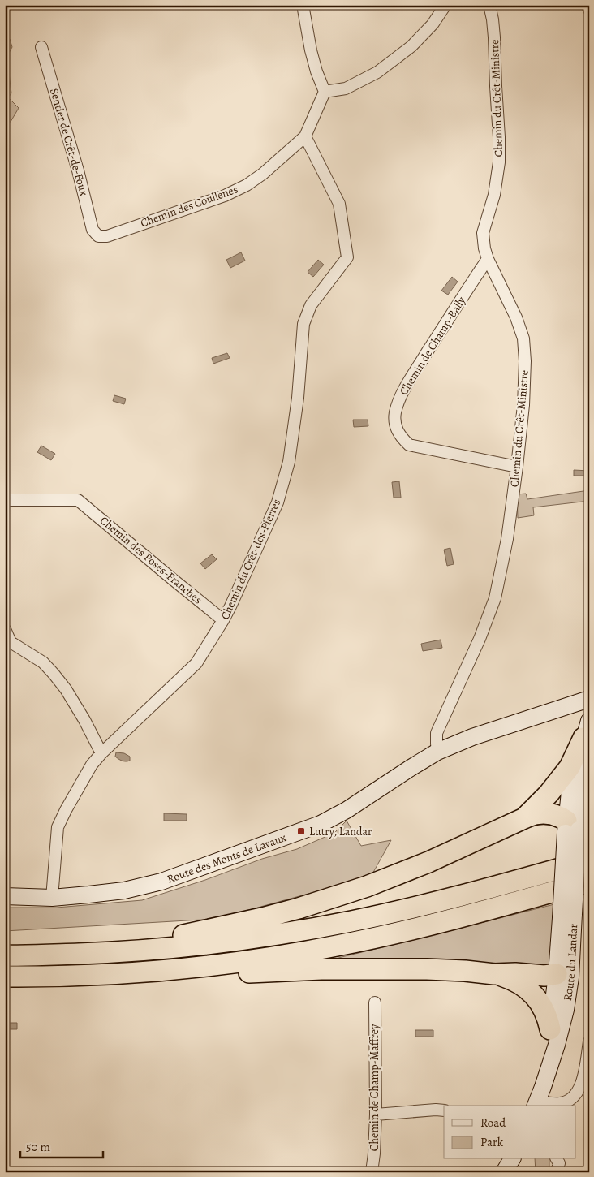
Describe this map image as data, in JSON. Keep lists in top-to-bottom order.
{
  "streets": {
    "main road": ["Route des Monts de Lavaux", "Route du Landar"],
    "street": [
      "Chemin du Crêt-Ministre",
      "Sentier de Crêt-de-Foux",
      "Chemin des Coullènes",
      "Chemin de Champ-Bally",
      "Chemin du Crêt-des-Pierres",
      "Chemin des Poses-Franches",
      "Chemin de Champ-Maffrey"
    ]
  },
  "crossings": [
    ["Chemin du Crêt-Ministre", "Chemin de Champ-Bally"],
    ["Chemin du Crêt-Ministre", "Route des Monts de Lavaux"],
    ["Sentier de Crêt-de-Foux", "Chemin des Coullènes"],
    ["Chemin des Coullènes", "Chemin du Crêt-des-Pierres"],
    ["Chemin du Crêt-des-Pierres", "Chemin des Poses-Franches"],
    ["Chemin du Crêt-des-Pierres", "Route des Monts de Lavaux"]
  ],
  "places": {
    "transit": ["Lutry, Landar"]
  },
  "legend": ["Road", "Park"],
  "scale_bar": "50 m"
}
